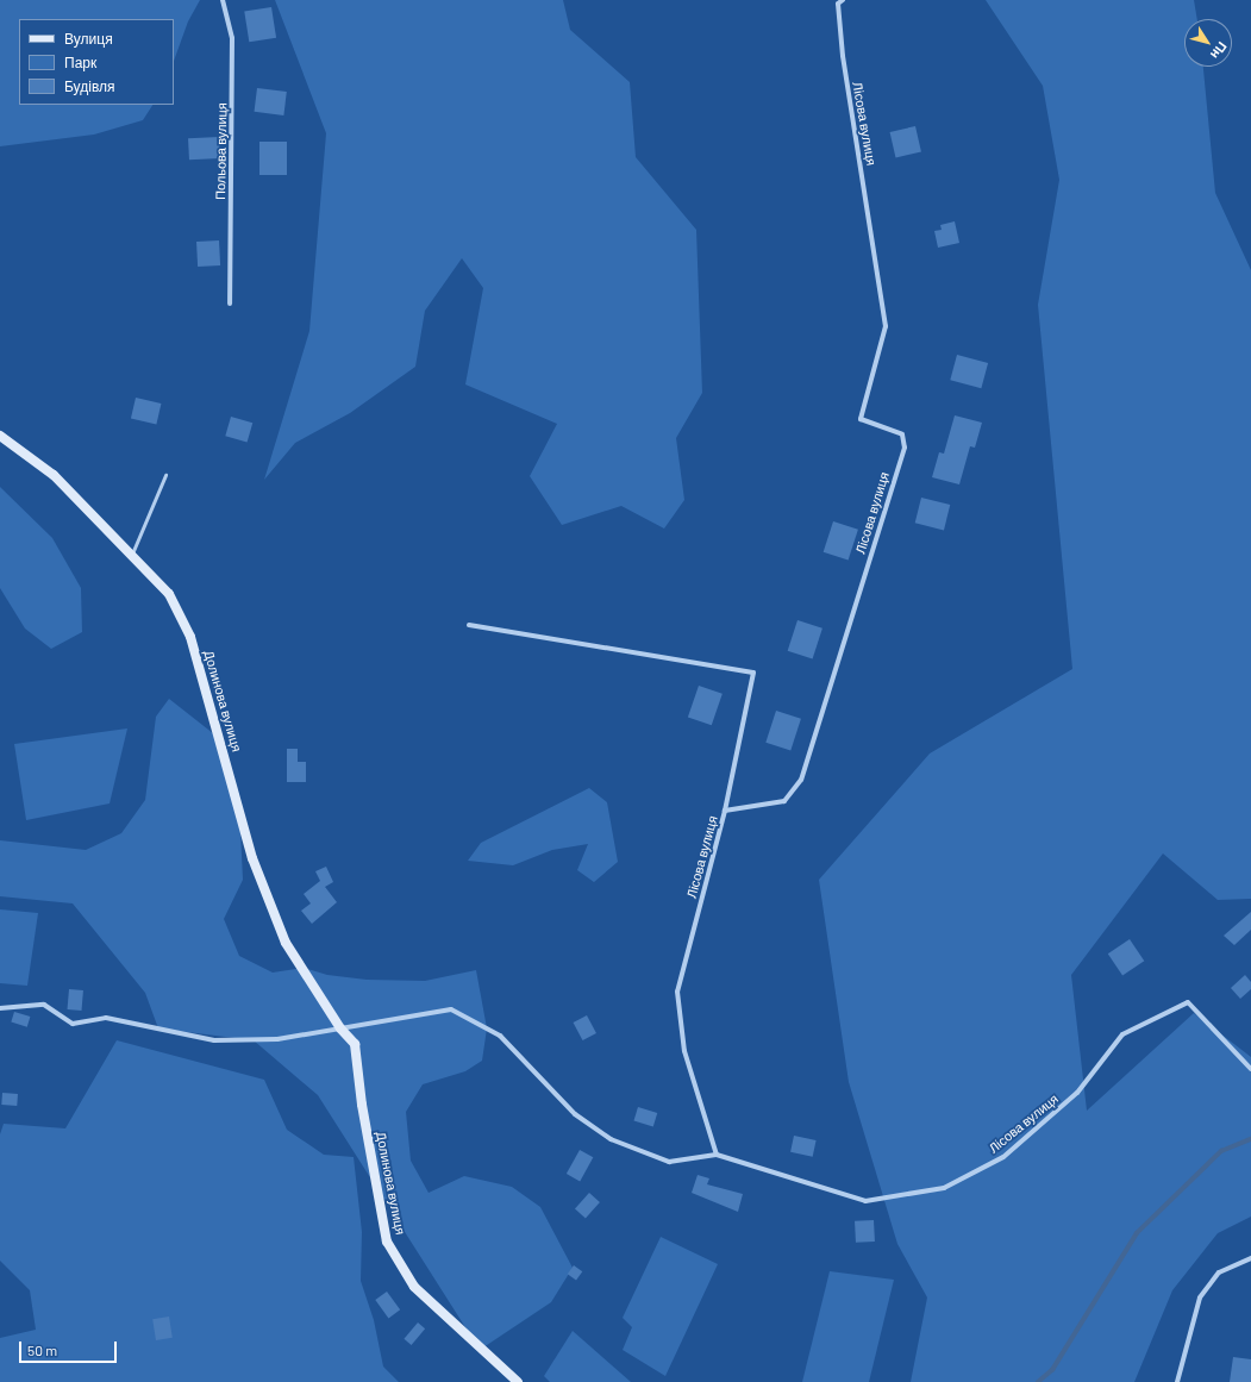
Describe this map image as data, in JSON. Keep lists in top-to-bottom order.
{
  "streets": {
    "street": ["Лісова вулиця", "Польова вулиця", "Долинова вулиця"]
  },
  "legend": ["Вулиця", "Парк", "Будівля"],
  "scale_bar": "50 m",
  "north": "bottom right"
}
